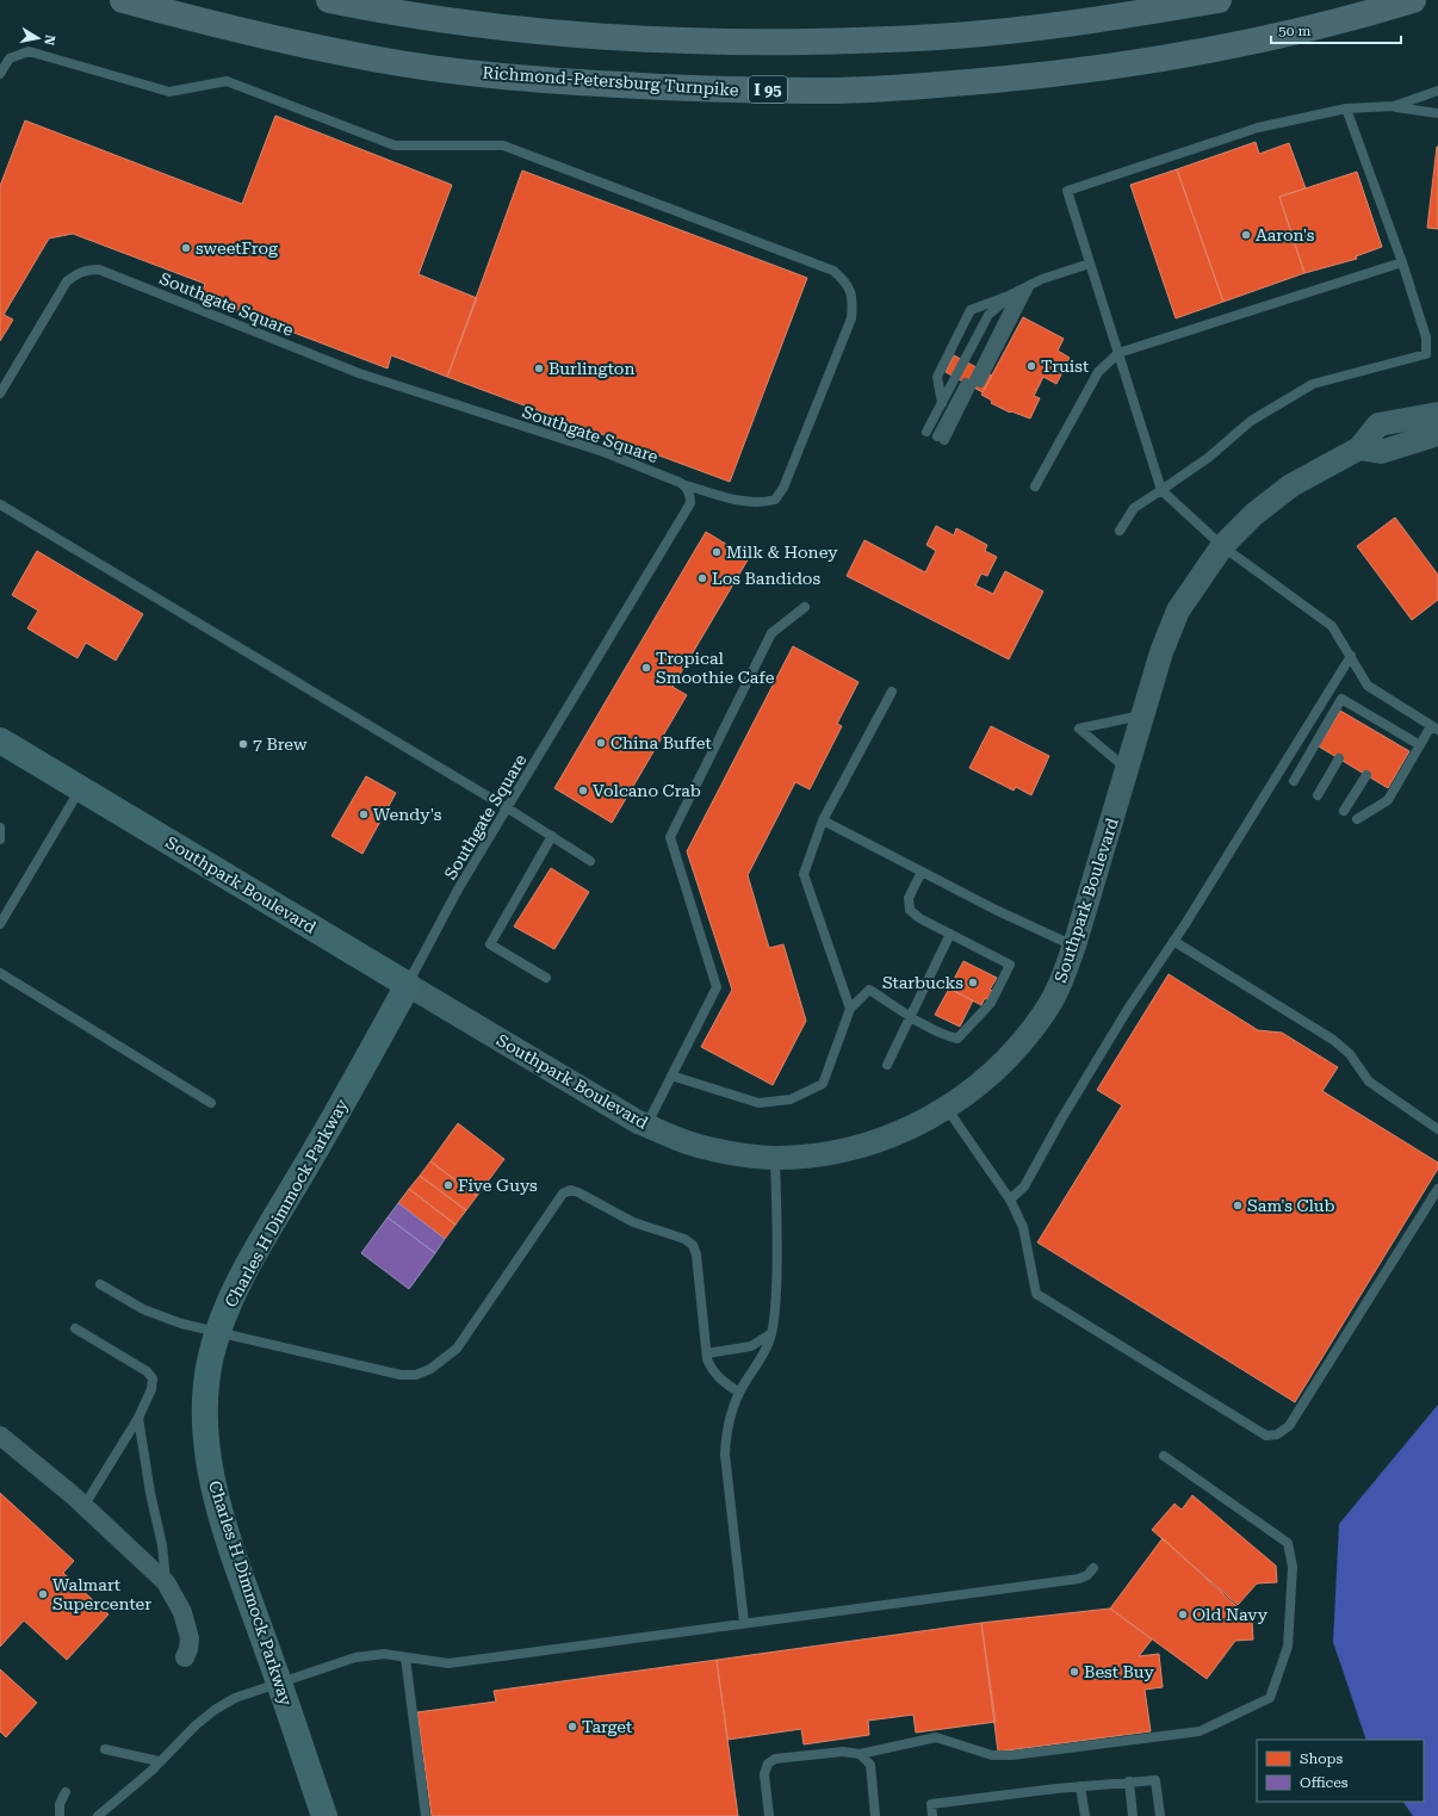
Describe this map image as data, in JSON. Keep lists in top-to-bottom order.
{
  "streets": {
    "highway": ["Richmond-Petersburg Turnpike", "I 95"],
    "main road": ["Southpark Boulevard", "Charles H Dimmock Parkway"],
    "lane": ["Southgate Square"]
  },
  "crossings": [
    ["Southgate Square", "Southpark Boulevard"],
    ["Southgate Square", "Charles H Dimmock Parkway"],
    ["Southpark Boulevard", "Charles H Dimmock Parkway"]
  ],
  "places": [
    "Aaron's",
    "sweetFrog",
    "Truist",
    "Burlington",
    "Milk & Honey",
    "Los Bandidos",
    "Tropical Smoothie Cafe",
    "China Buffet",
    "7 Brew",
    "Volcano Crab",
    "Wendy's",
    "Starbucks",
    "Five Guys",
    "Sam's Club",
    "Walmart Supercenter",
    "Old Navy",
    "Best Buy",
    "Target"
  ],
  "legend": ["Shops", "Offices"],
  "scale_bar": "50 m",
  "north": "right"
}
